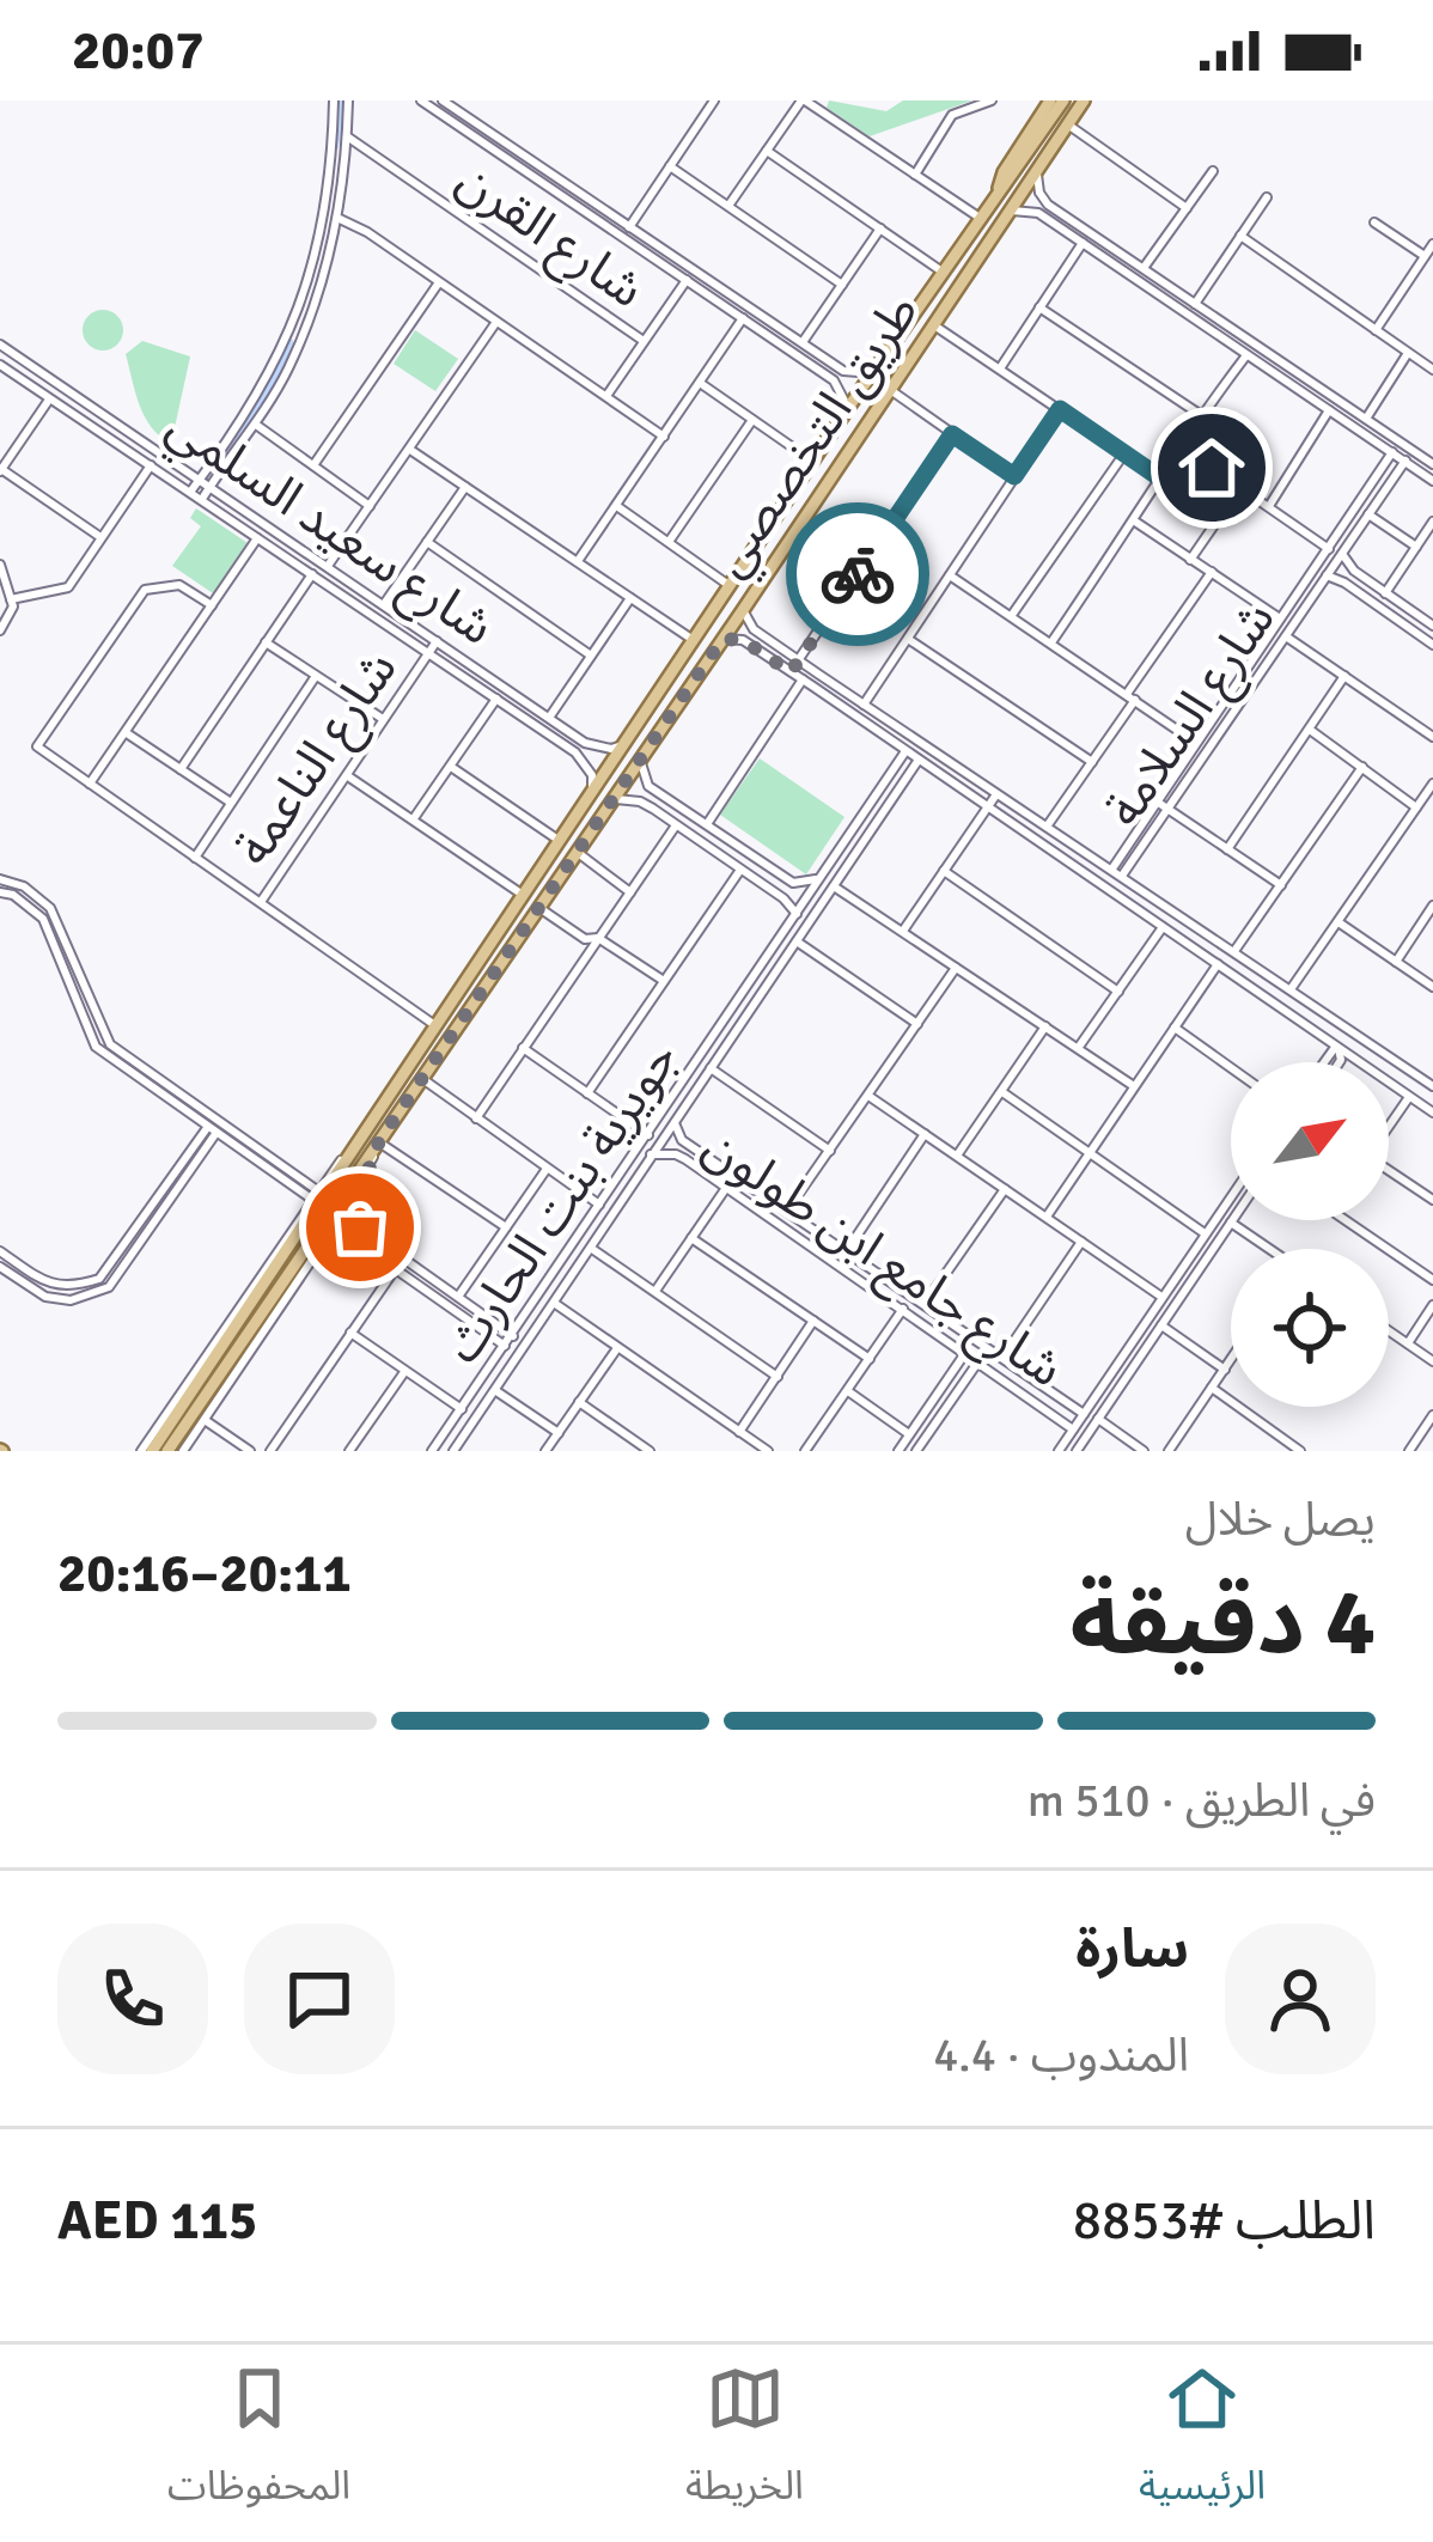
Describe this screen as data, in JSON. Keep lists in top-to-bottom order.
{
  "streets": {
    "main road": ["طريق التخصصي"],
    "street": [
      "شارع القرن",
      "شارع سعيد السلمي",
      "شارع السلامة",
      "شارع الناعمة",
      "جويرية بنت الحارث",
      "شارع جامع ابن طولون"
    ]
  },
  "crossings": [
    ["شارع سعيد السلمي", "شارع الناعمة"],
    ["جويرية بنت الحارث", "شارع جامع ابن طولون"]
  ],
  "north": "top right",
  "page": {
    "status": "20:07",
    "heading": ["4 دقيقة", "يصل خلال", "20:11–20:16"],
    "panel": [
      "سارة",
      "المندوب · 4.4",
      "الطلب #8853",
      "AED 115"
    ],
    "bar": "في الطريق · 510 m",
    "tabs": ["الرئيسية", "الخريطة", "المحفوظات"]
  }
}
